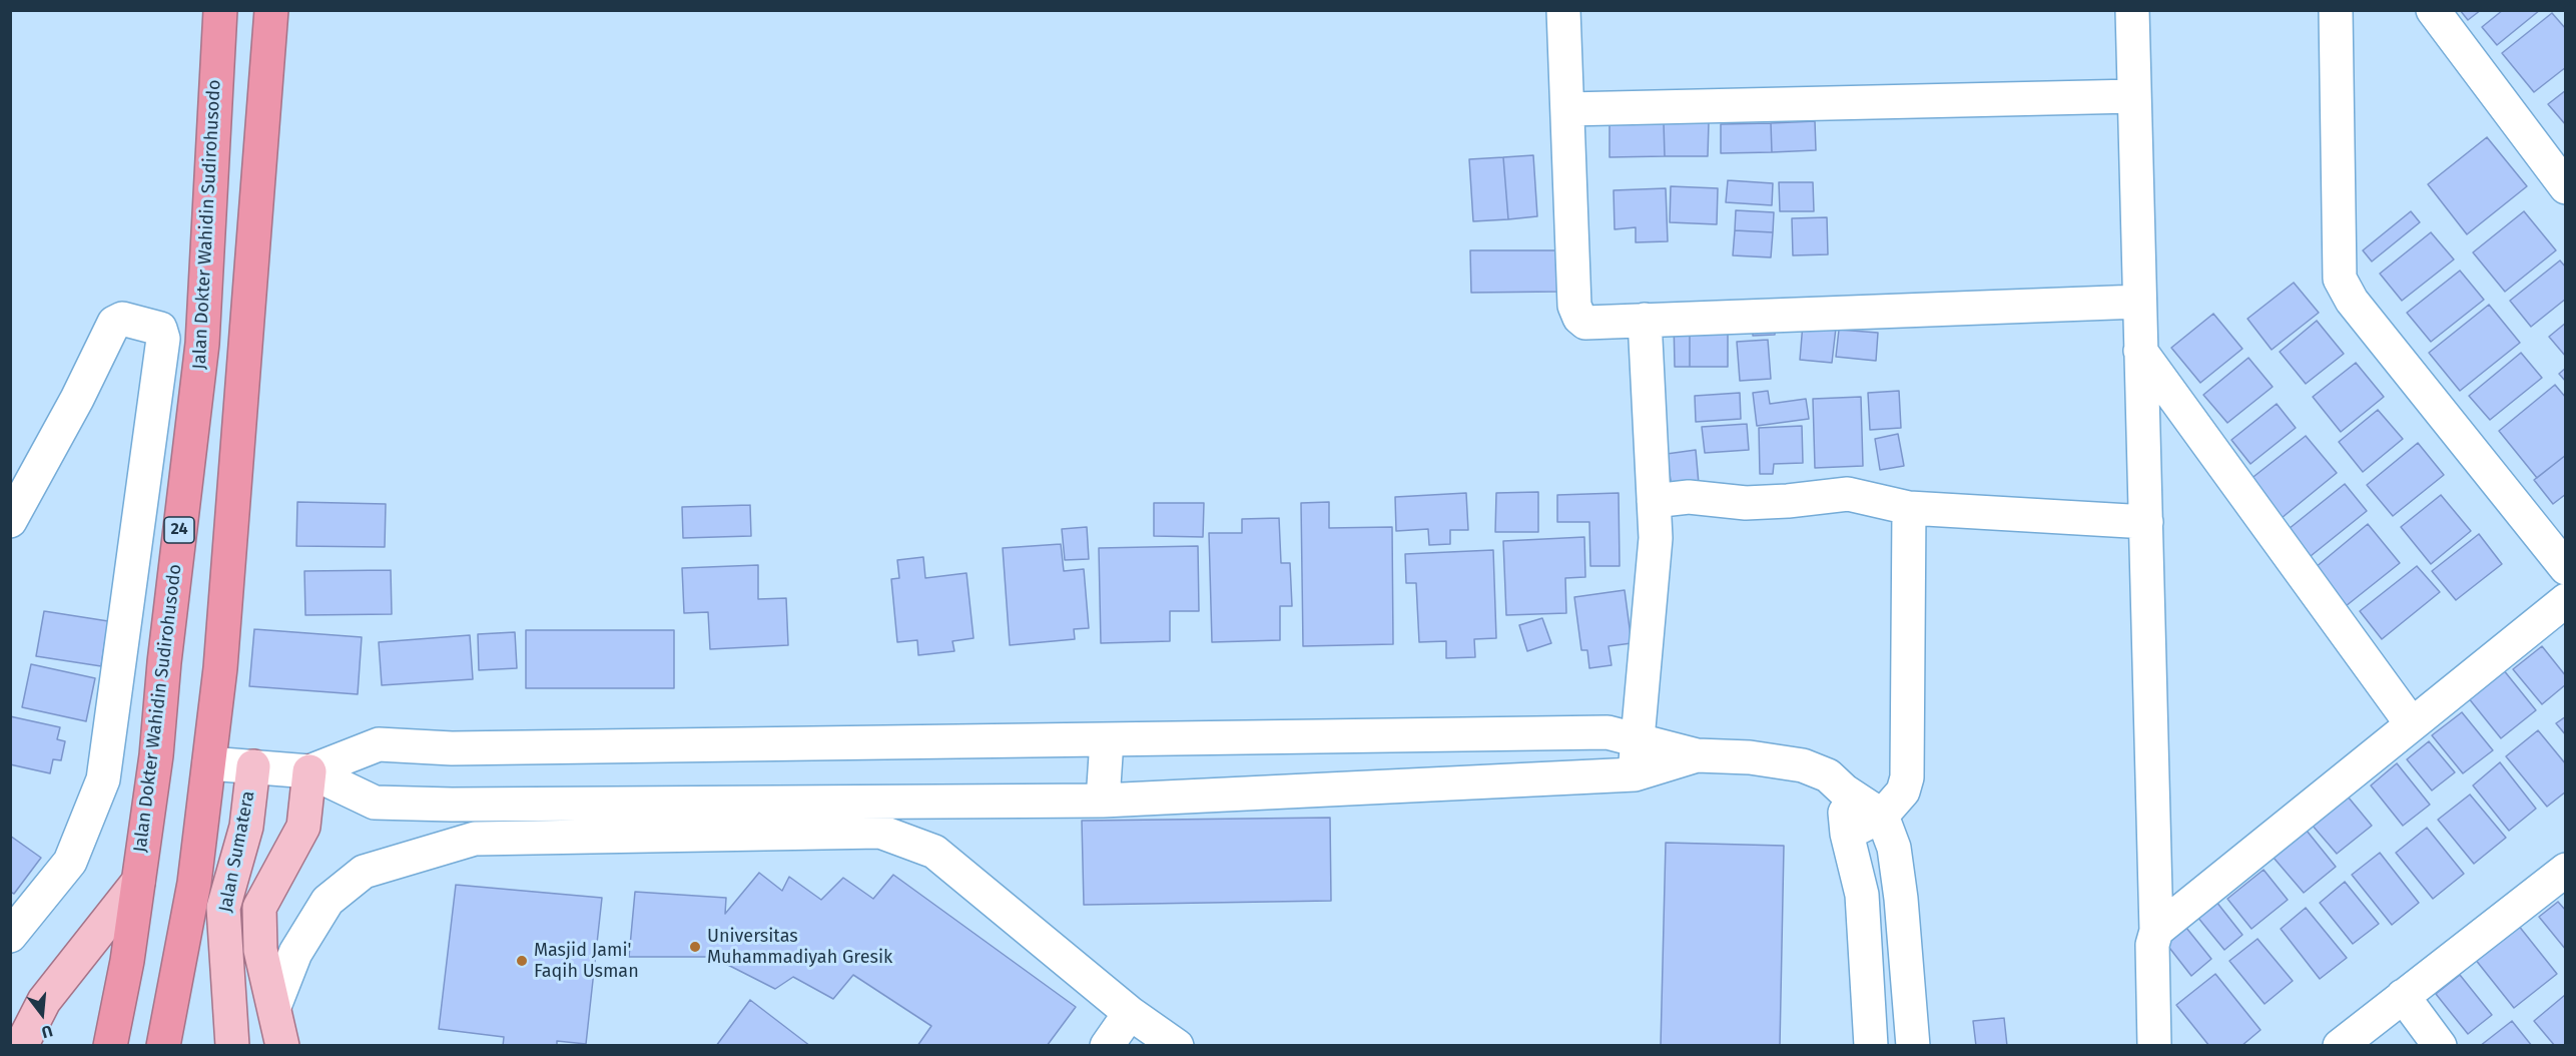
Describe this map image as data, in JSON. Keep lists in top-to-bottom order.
{
  "streets": {
    "highway": ["Jalan Dokter Wahidin Sudirohusodo", "24"],
    "main road": ["Jalan Sumatera"]
  },
  "places": ["Universitas Muhammadiyah Gresik", "Masjid Jami' Faqih Usman"],
  "north": "bottom"
}
